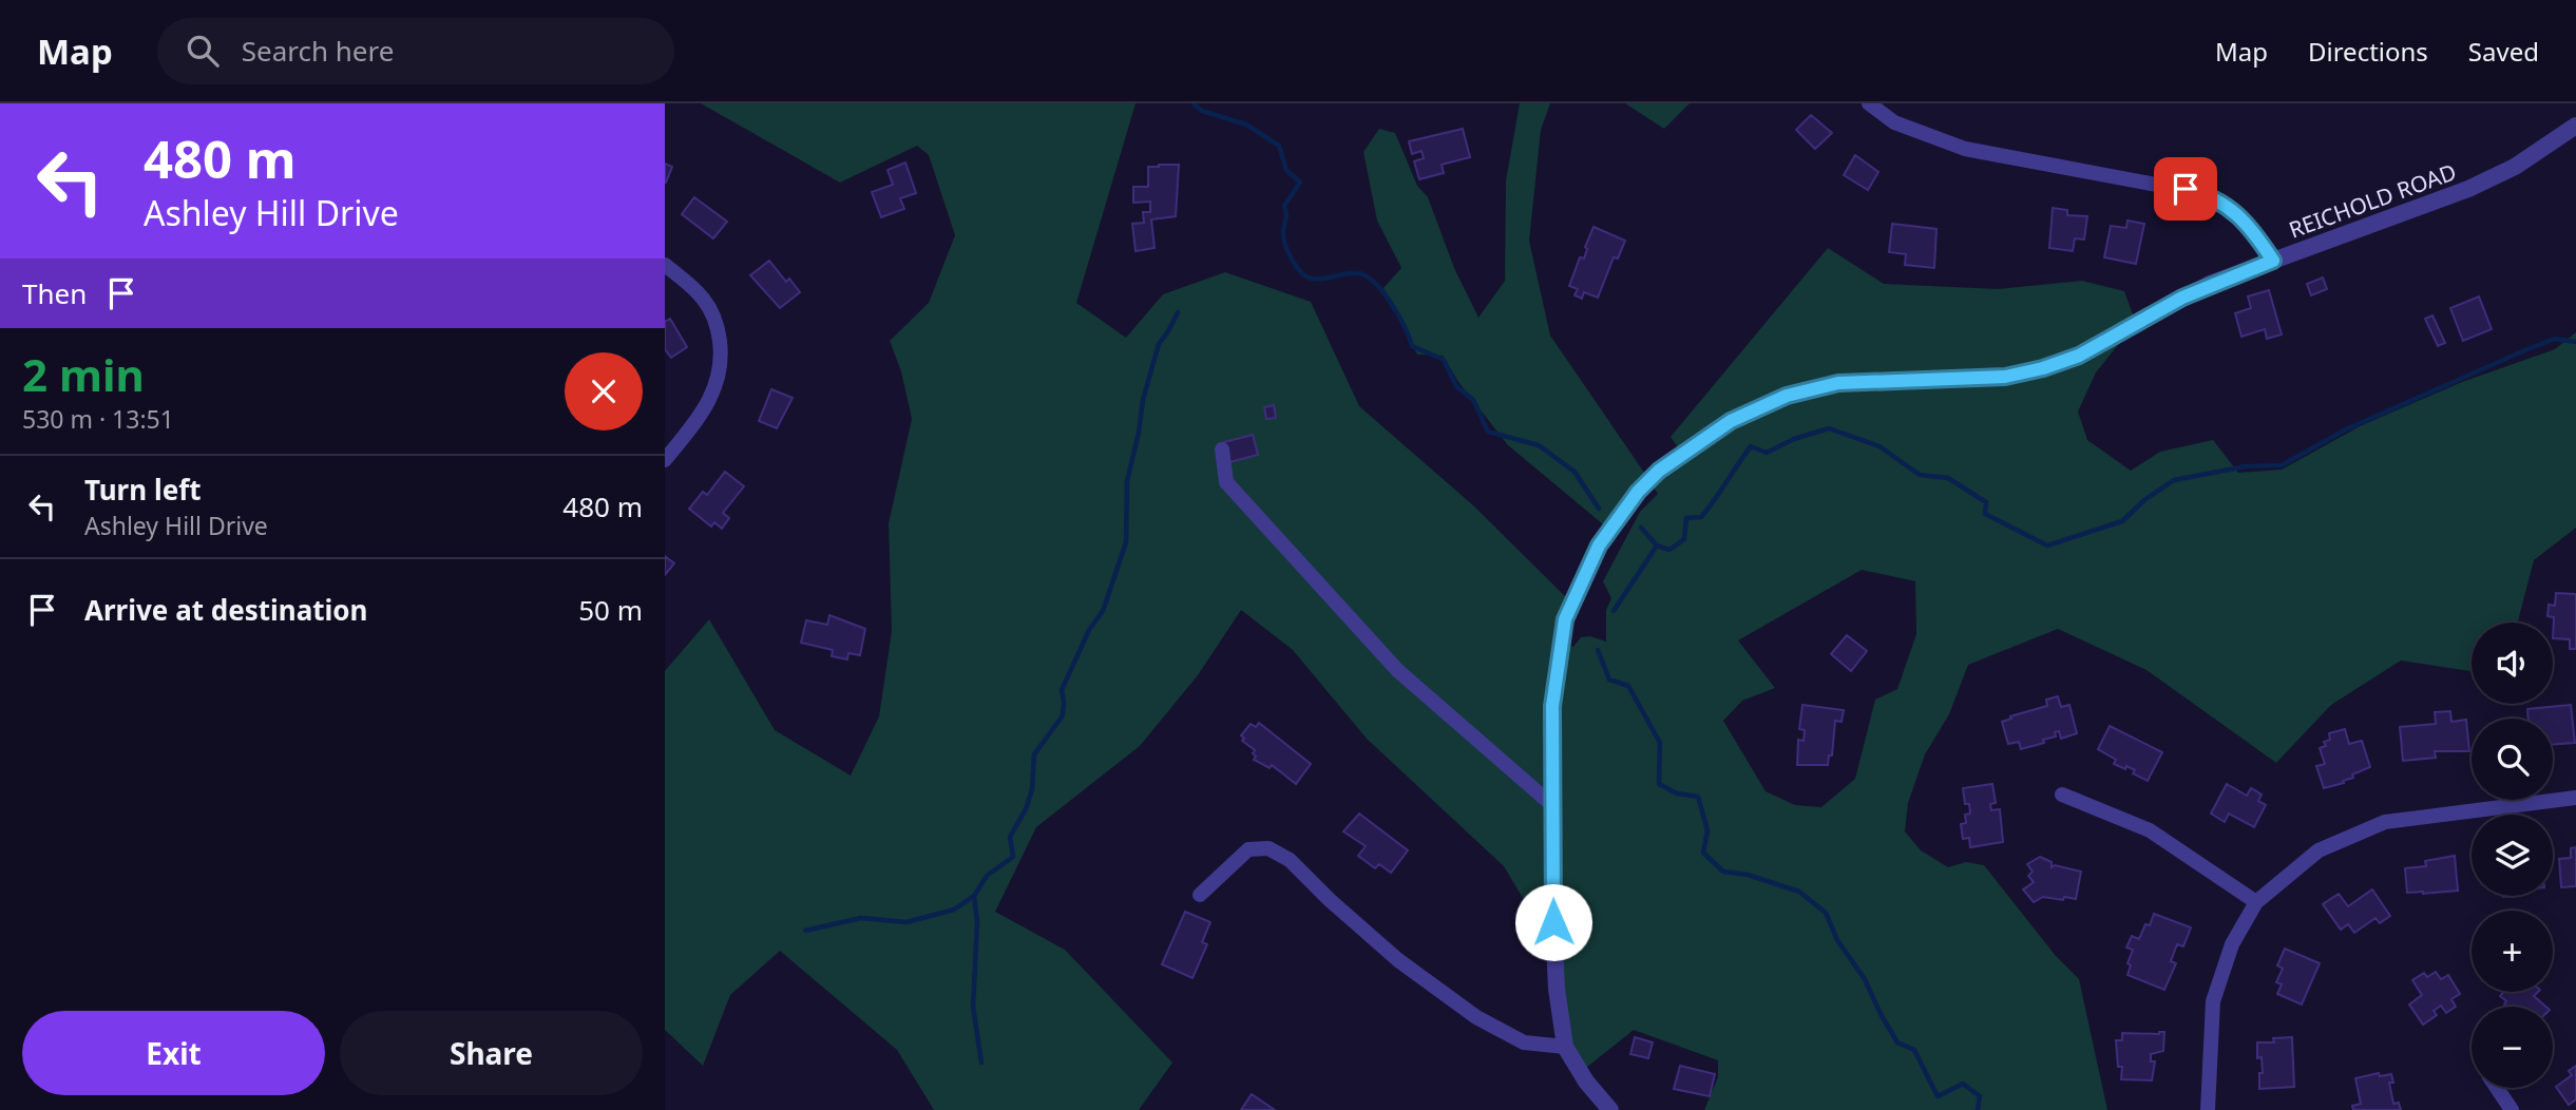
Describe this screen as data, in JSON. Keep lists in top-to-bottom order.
{
  "streets": {
    "street": ["REICHOLD ROAD"]
  },
  "page": {
    "header": "Map",
    "search": "Search here",
    "nav": ["Map", "Directions", "Saved"],
    "turn": ["480 m", "Ashley Hill Drive"],
    "then": "Then",
    "heading": ["2 min", "530 m · 13:51"],
    "list": [
      {
        "name": "Turn left",
        "note": "Ashley Hill Drive",
        "value": "480 m"
      },
      {
        "name": "Arrive at destination",
        "value": "50 m"
      }
    ],
    "map_buttons": ["+", "−"],
    "buttons": ["Exit", "Share"]
  }
}
